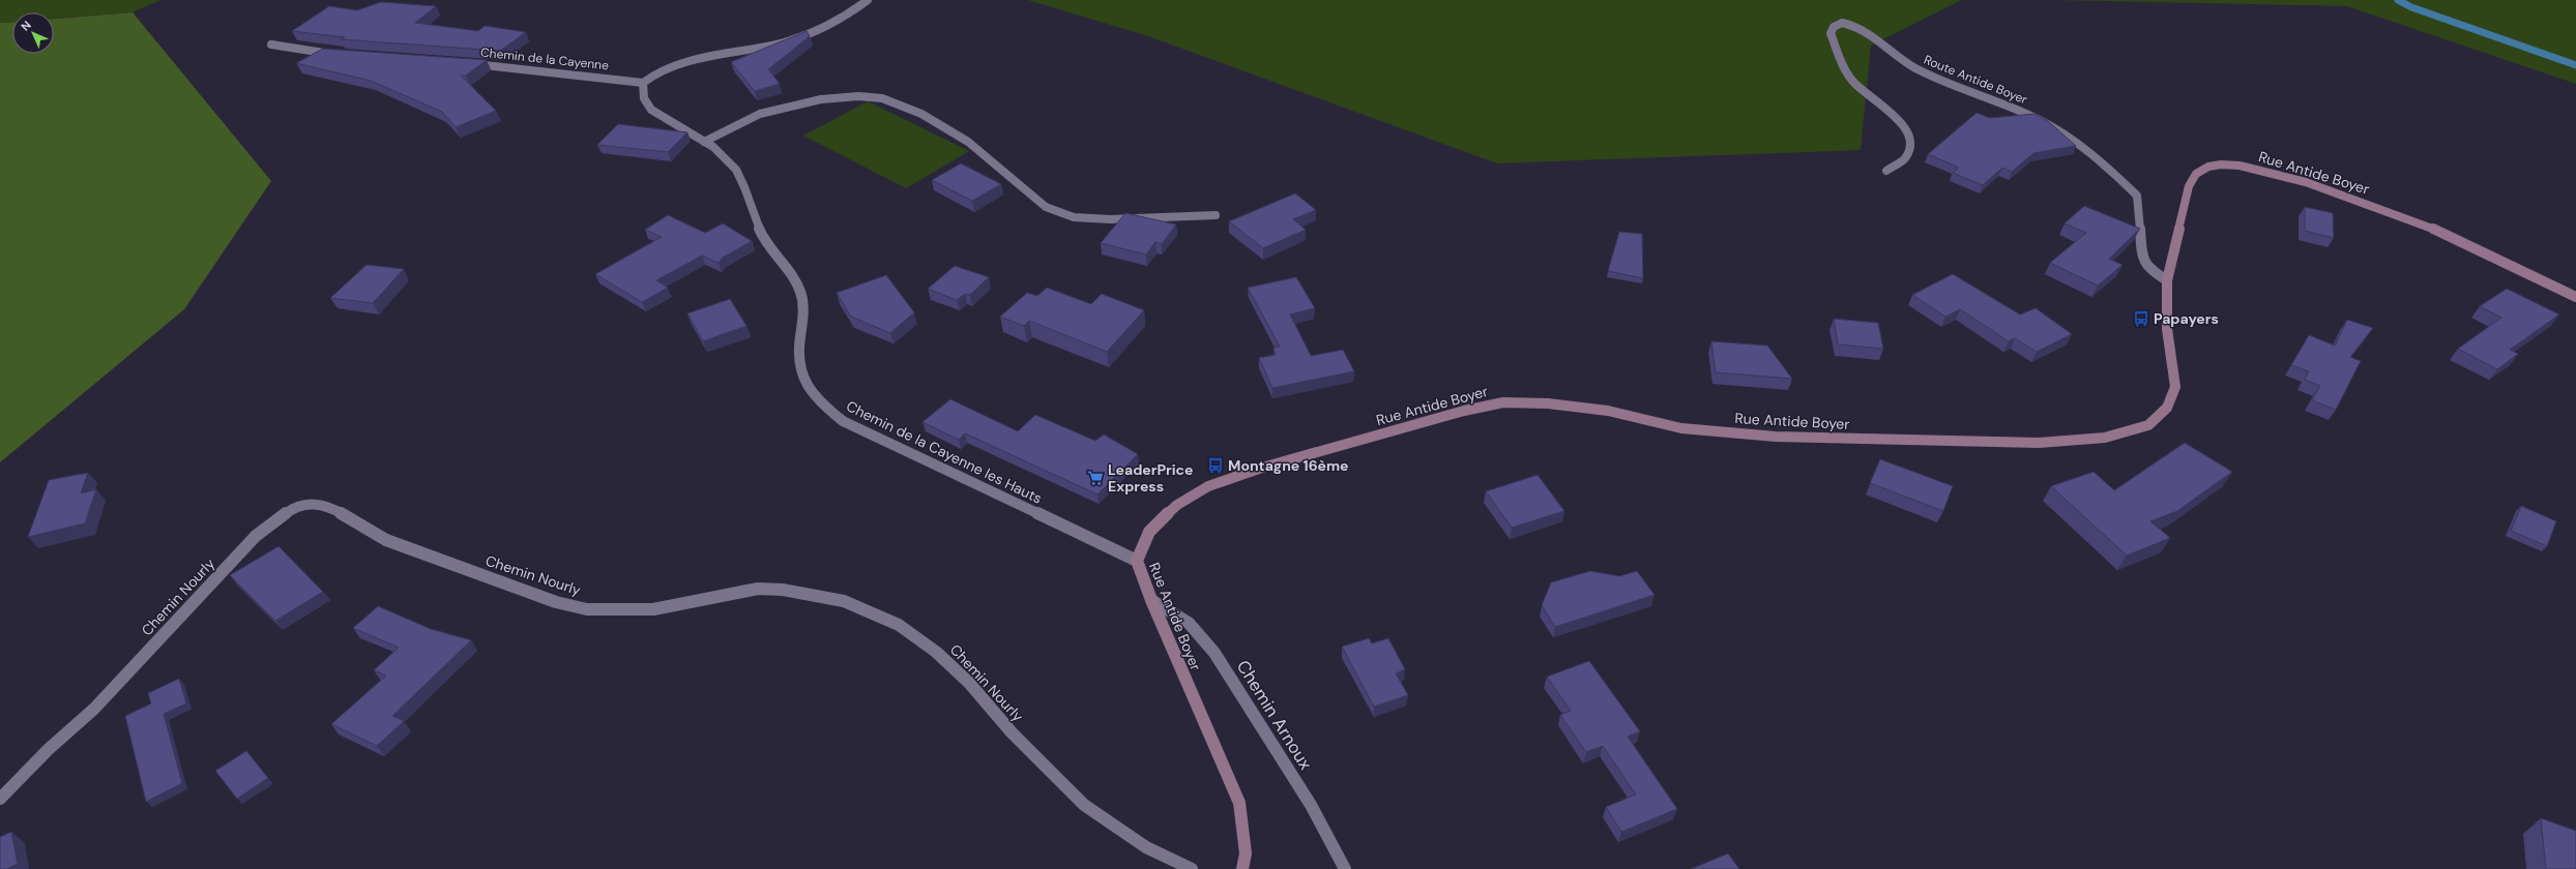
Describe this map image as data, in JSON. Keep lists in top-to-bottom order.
{
  "streets": {
    "main road": ["Rue Antide Boyer"],
    "street": [
      "Chemin de la Cayenne",
      "Route Antide Boyer",
      "Chemin de la Cayenne les Hauts",
      "Chemin Nourly",
      "Chemin Arnoux"
    ]
  },
  "crossings": [
    ["Chemin de la Cayenne", "Chemin de la Cayenne les Hauts"],
    ["Route Antide Boyer", "Rue Antide Boyer"],
    ["Rue Antide Boyer", "Chemin de la Cayenne les Hauts"],
    ["Rue Antide Boyer", "Chemin Arnoux"]
  ],
  "places": {
    "bus stop": ["Papayers", "Montagne 16ème"],
    "supermarket": ["LeaderPrice Express"]
  },
  "north": "top left"
}
